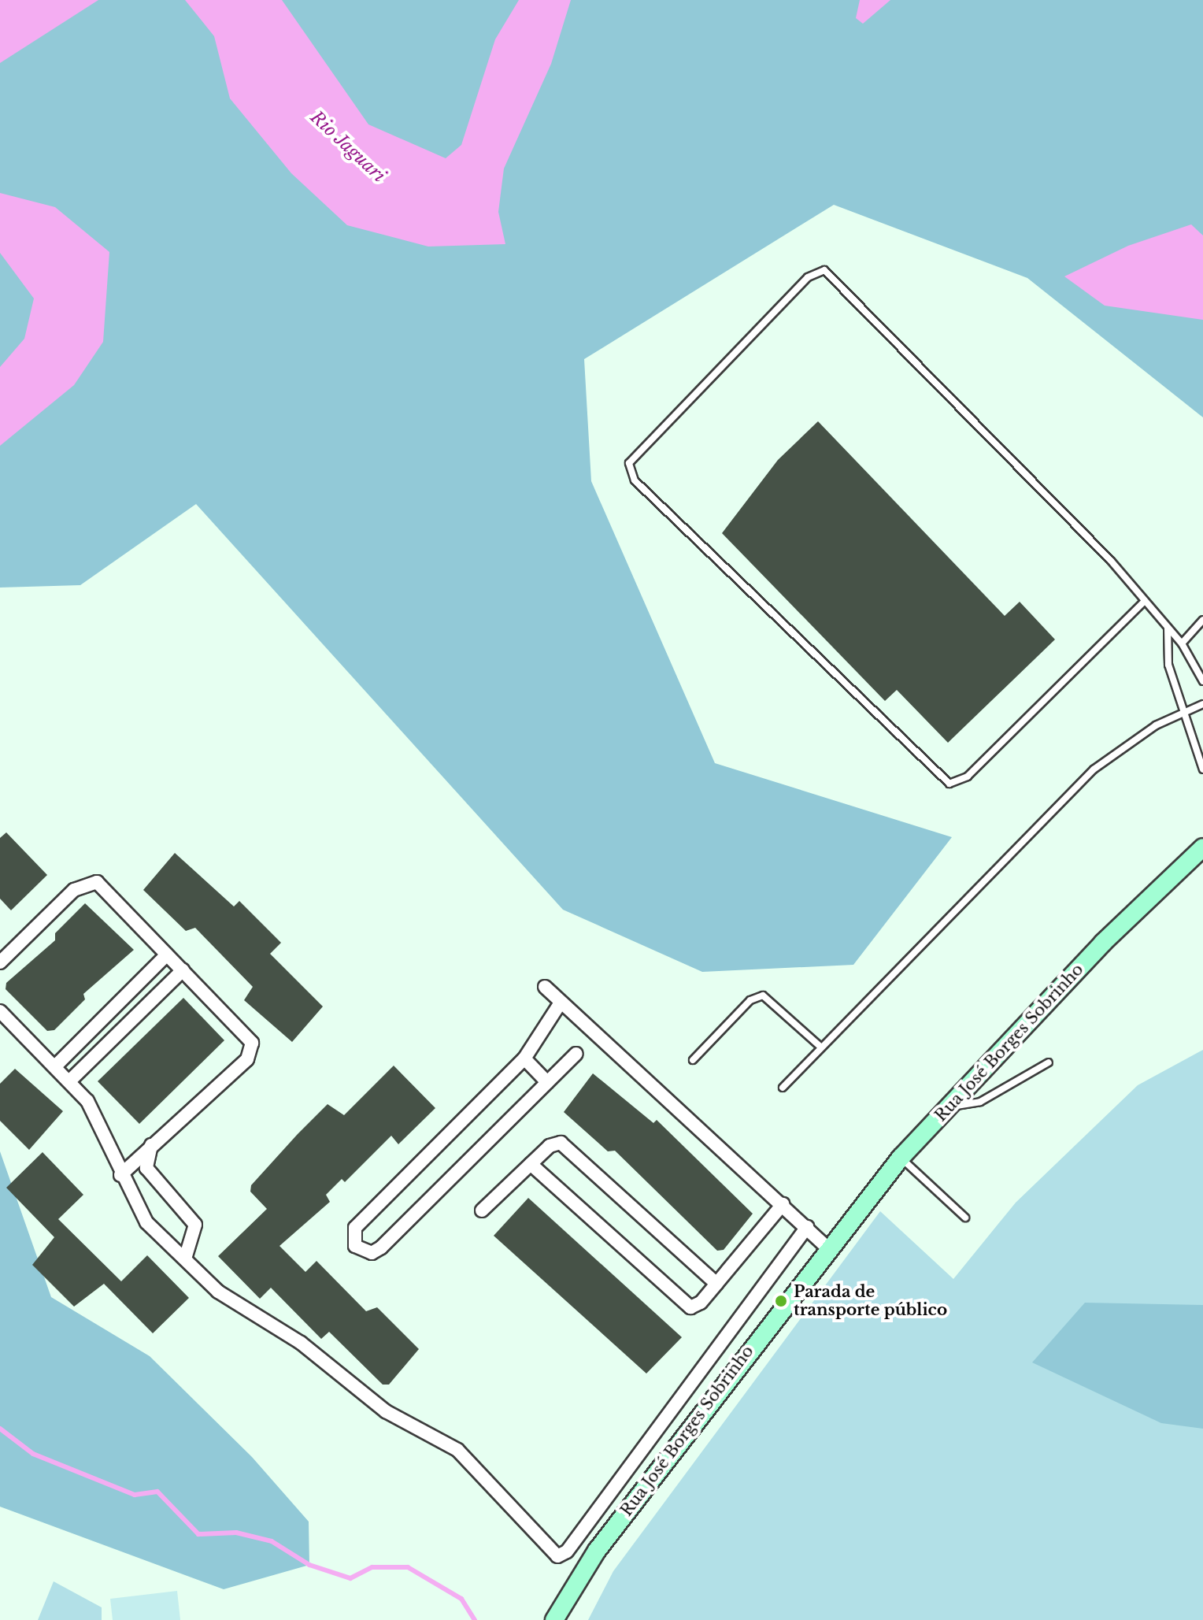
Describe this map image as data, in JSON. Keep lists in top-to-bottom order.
{
  "streets": {
    "street": ["Rua José Borges Sobrinho"]
  },
  "water": ["Rio Jaguari"],
  "places": ["Parada de transporte público"]
}
